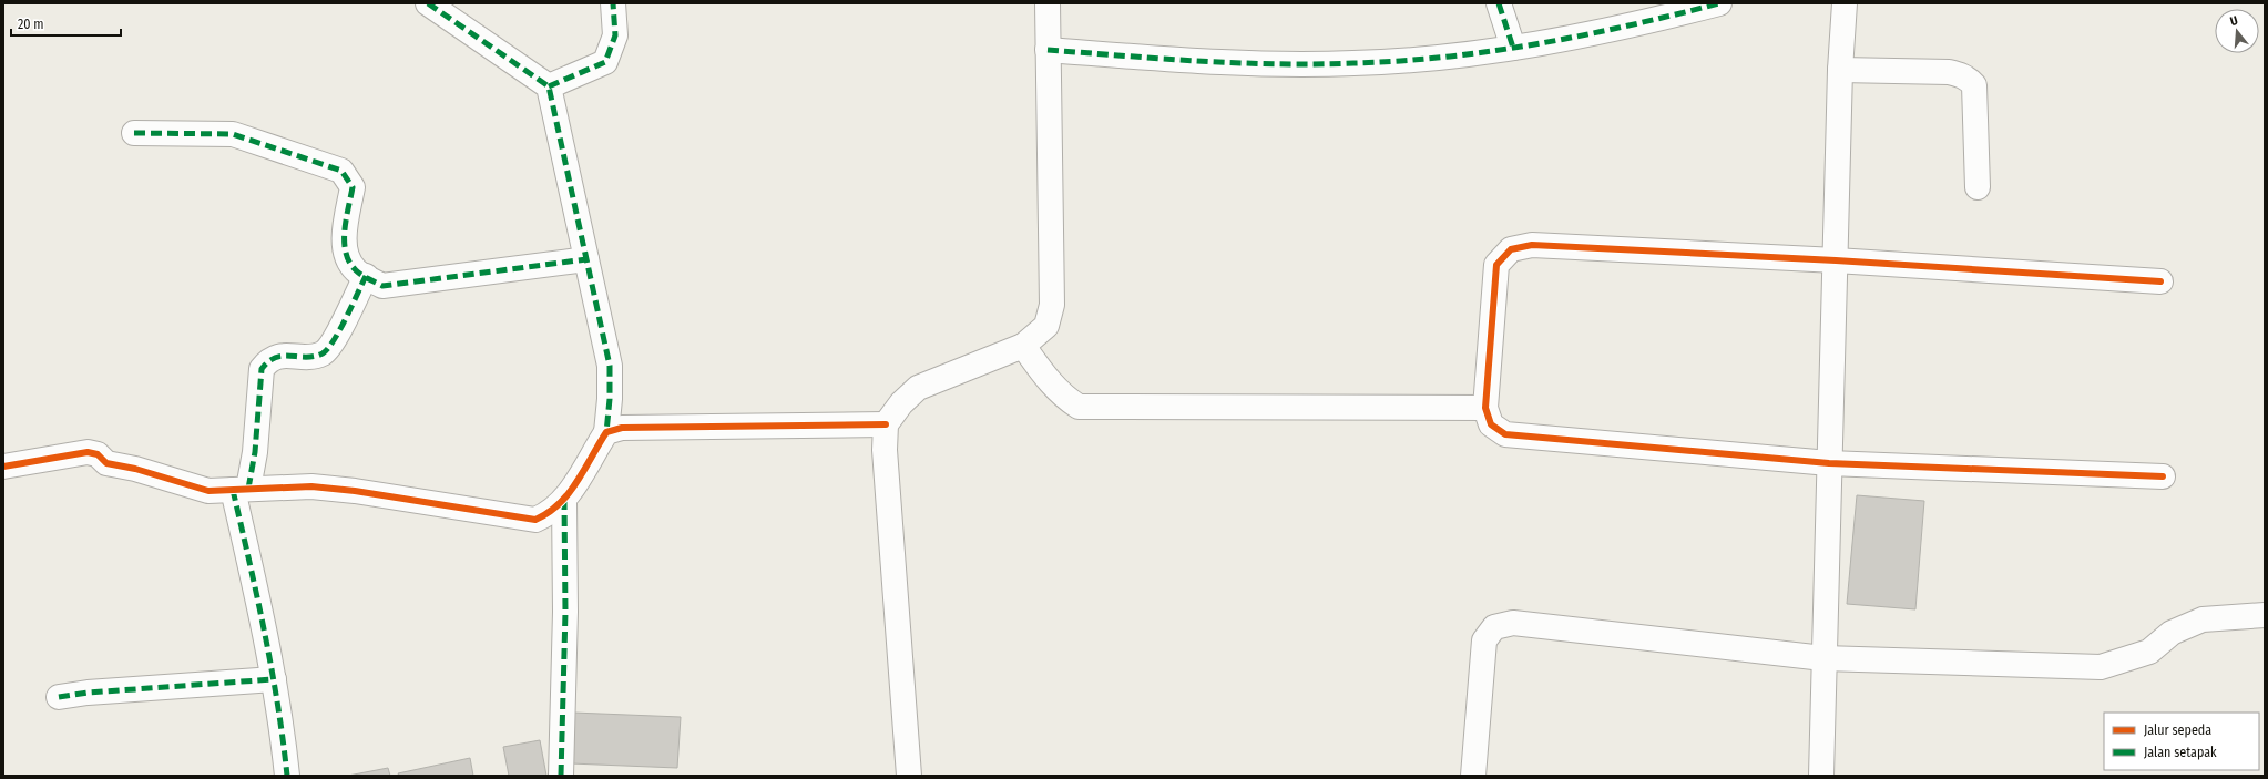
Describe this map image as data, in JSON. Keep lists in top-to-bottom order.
{
  "legend": ["Jalur sepeda", "Jalan setapak"],
  "scale_bar": "20 m",
  "north": "top"
}
